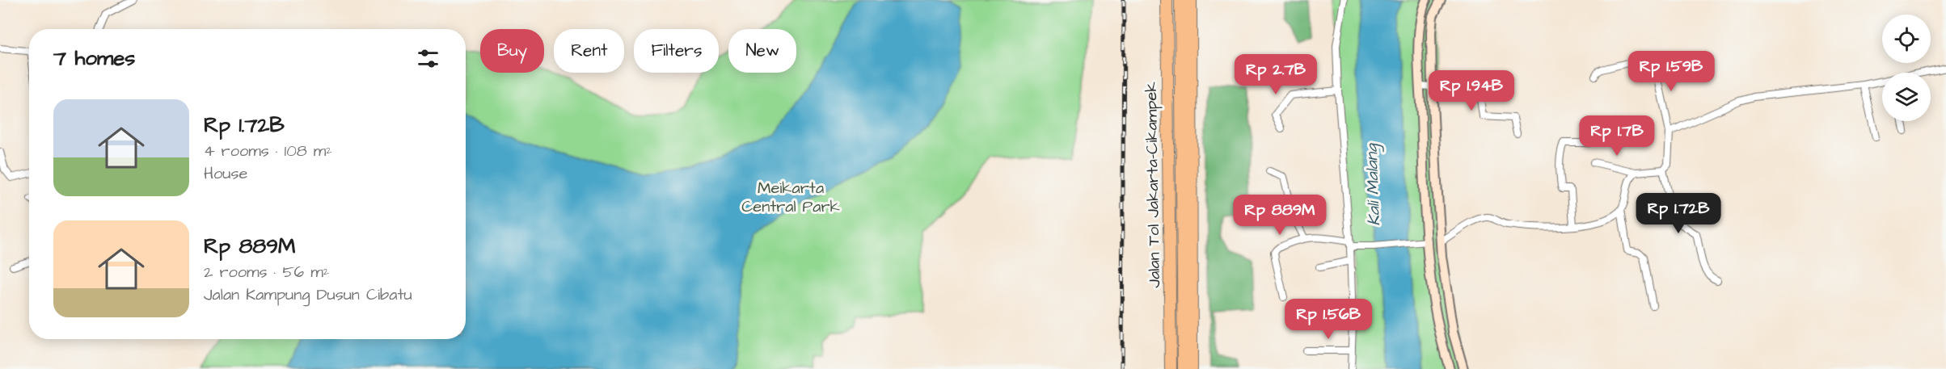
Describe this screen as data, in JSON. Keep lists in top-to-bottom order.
{
  "water": ["Kali Malang"],
  "parks": ["Meikarta Central Park"],
  "page": {
    "chip": [
      "Buy",
      "Rent",
      "Filters",
      "New"
    ],
    "heading": "7 homes",
    "price": [
      "Rp 1.59B",
      "Rp 2.7B",
      "Rp 1.94B",
      "Rp 1.7B",
      "Rp 1.72B",
      "Rp 889M",
      "Rp 1.56B"
    ],
    "list": [
      {
        "name": "Rp 1.72B",
        "note": "4 rooms · 108 m² · House"
      },
      {
        "name": "Rp 889M",
        "note": "2 rooms · 56 m² · Jalan Kampung Dusun Cibatu"
      }
    ]
  }
}
